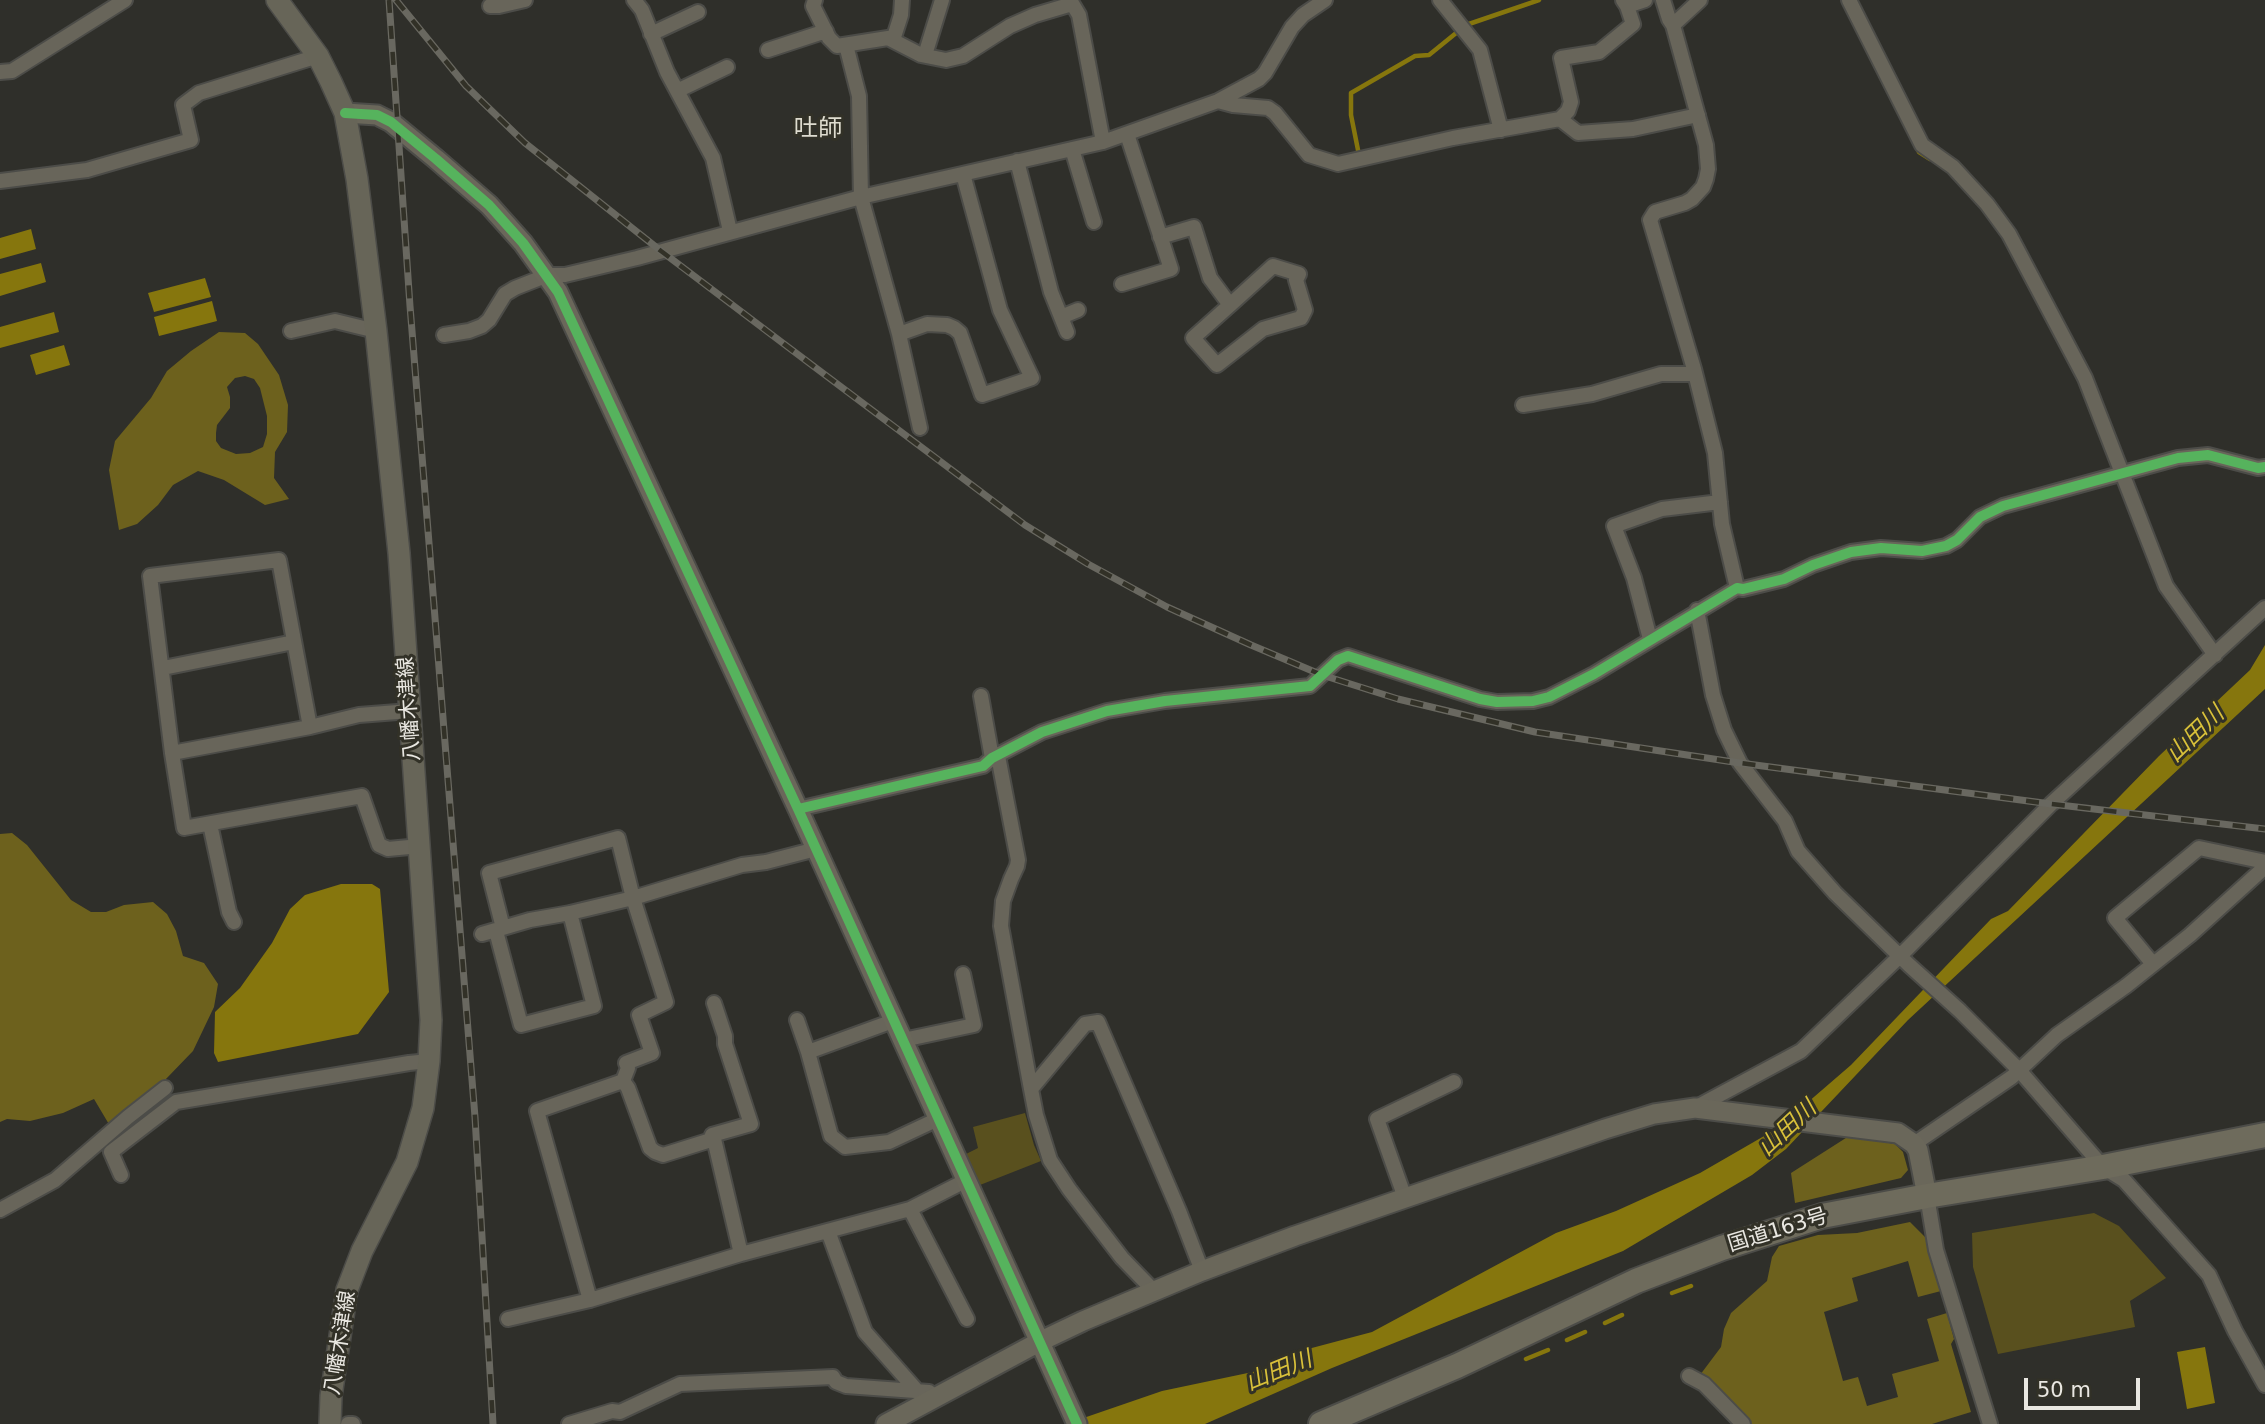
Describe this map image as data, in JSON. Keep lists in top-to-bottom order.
{
  "streets": {
    "highway": ["国道163号"],
    "main road": ["八幡木津線"]
  },
  "districts": ["吐師"],
  "water": ["山田川"],
  "scale_bar": "50 m"
}
